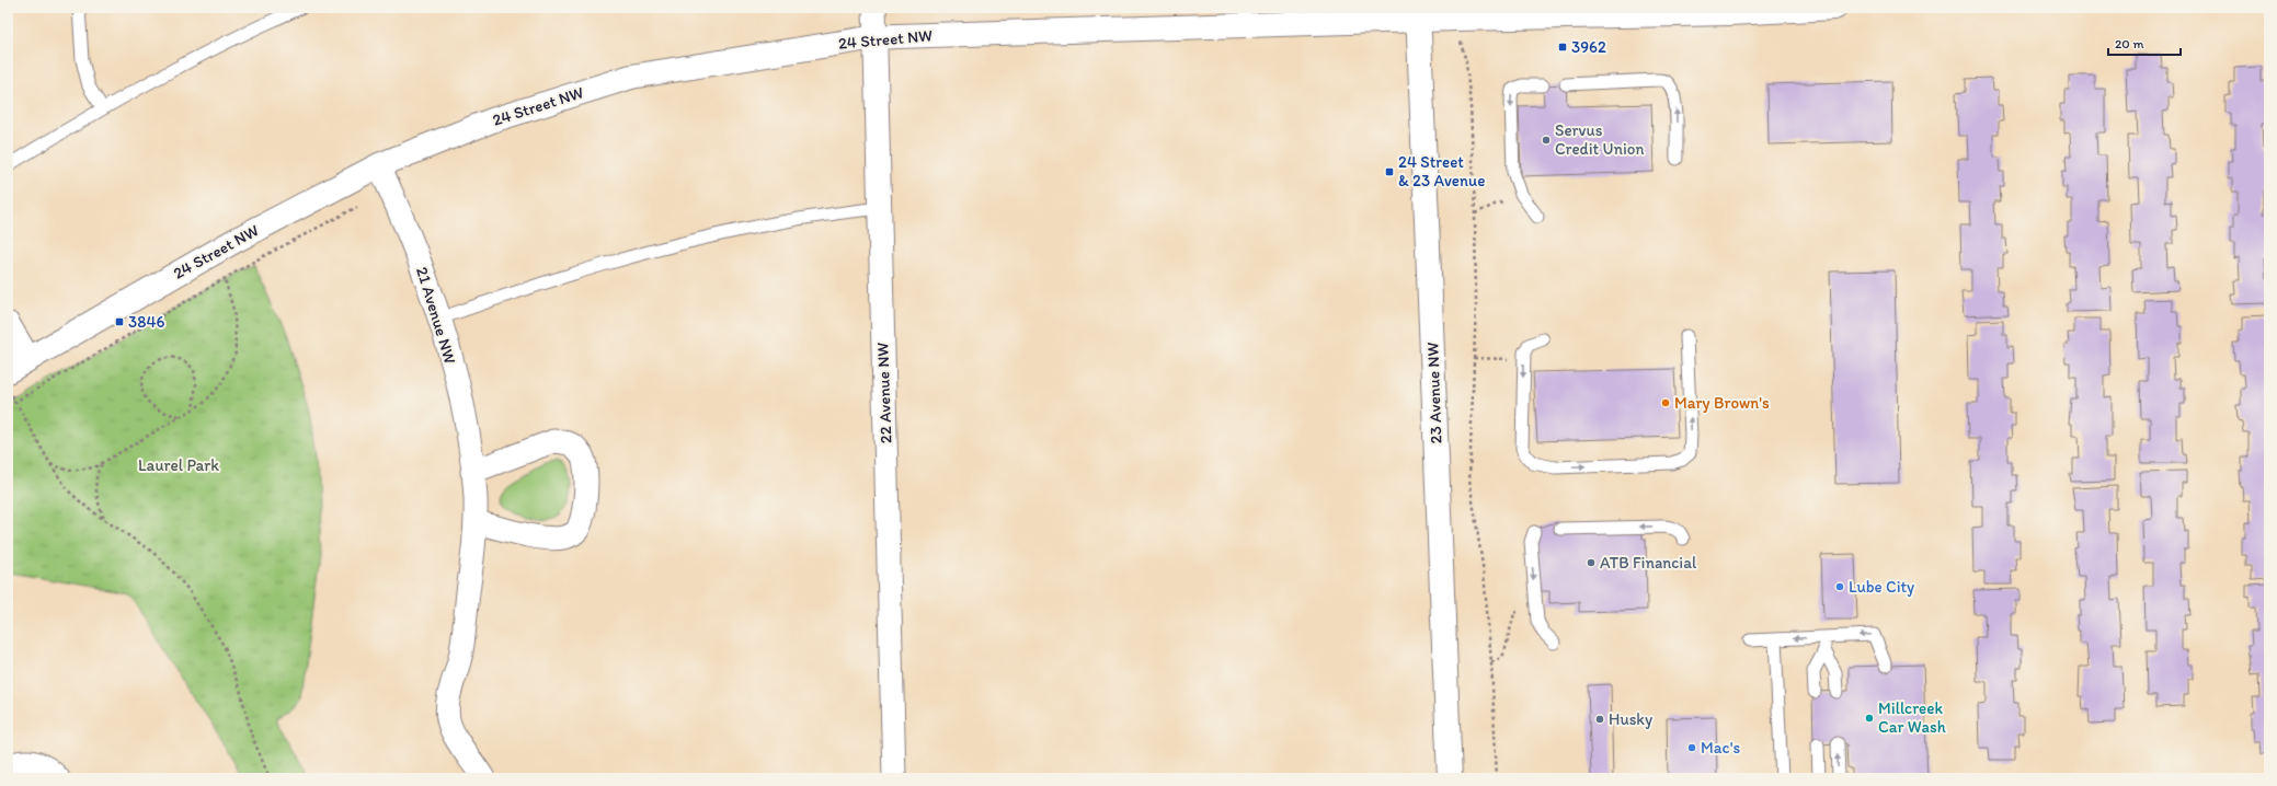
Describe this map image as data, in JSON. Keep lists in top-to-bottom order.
{
  "streets": {
    "street": [
      "24 Street NW",
      "21 Avenue NW",
      "22 Avenue NW",
      "23 Avenue NW"
    ]
  },
  "crossings": [
    ["24 Street NW", "21 Avenue NW"],
    ["24 Street NW", "22 Avenue NW"],
    ["24 Street NW", "23 Avenue NW"]
  ],
  "parks": ["Laurel Park"],
  "places": {
    "transit": ["3962", "24 Street & 23 Avenue", "3846"],
    "other": [
      "Servus Credit Union",
      "Mary Brown's",
      "ATB Financial",
      "Lube City",
      "Millcreek Car Wash",
      "Husky",
      "Mac's"
    ]
  },
  "scale_bar": "20 m"
}
